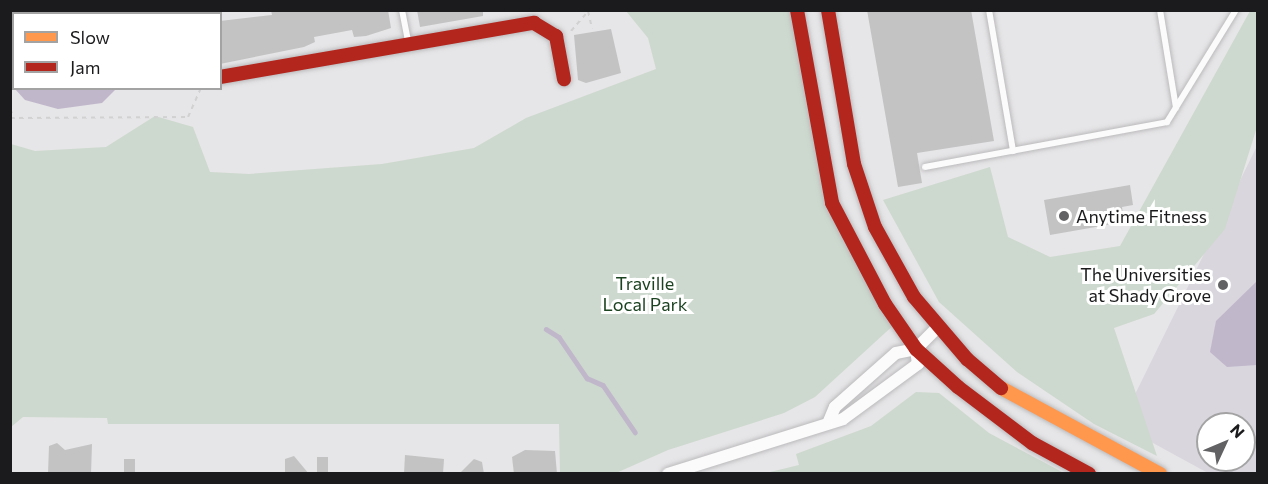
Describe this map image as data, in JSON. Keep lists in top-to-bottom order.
{
  "parks": ["Traville Local Park"],
  "places": ["Anytime Fitness", "The Universities at Shady Grove"],
  "legend": ["Slow", "Jam"],
  "north": "top right"
}
